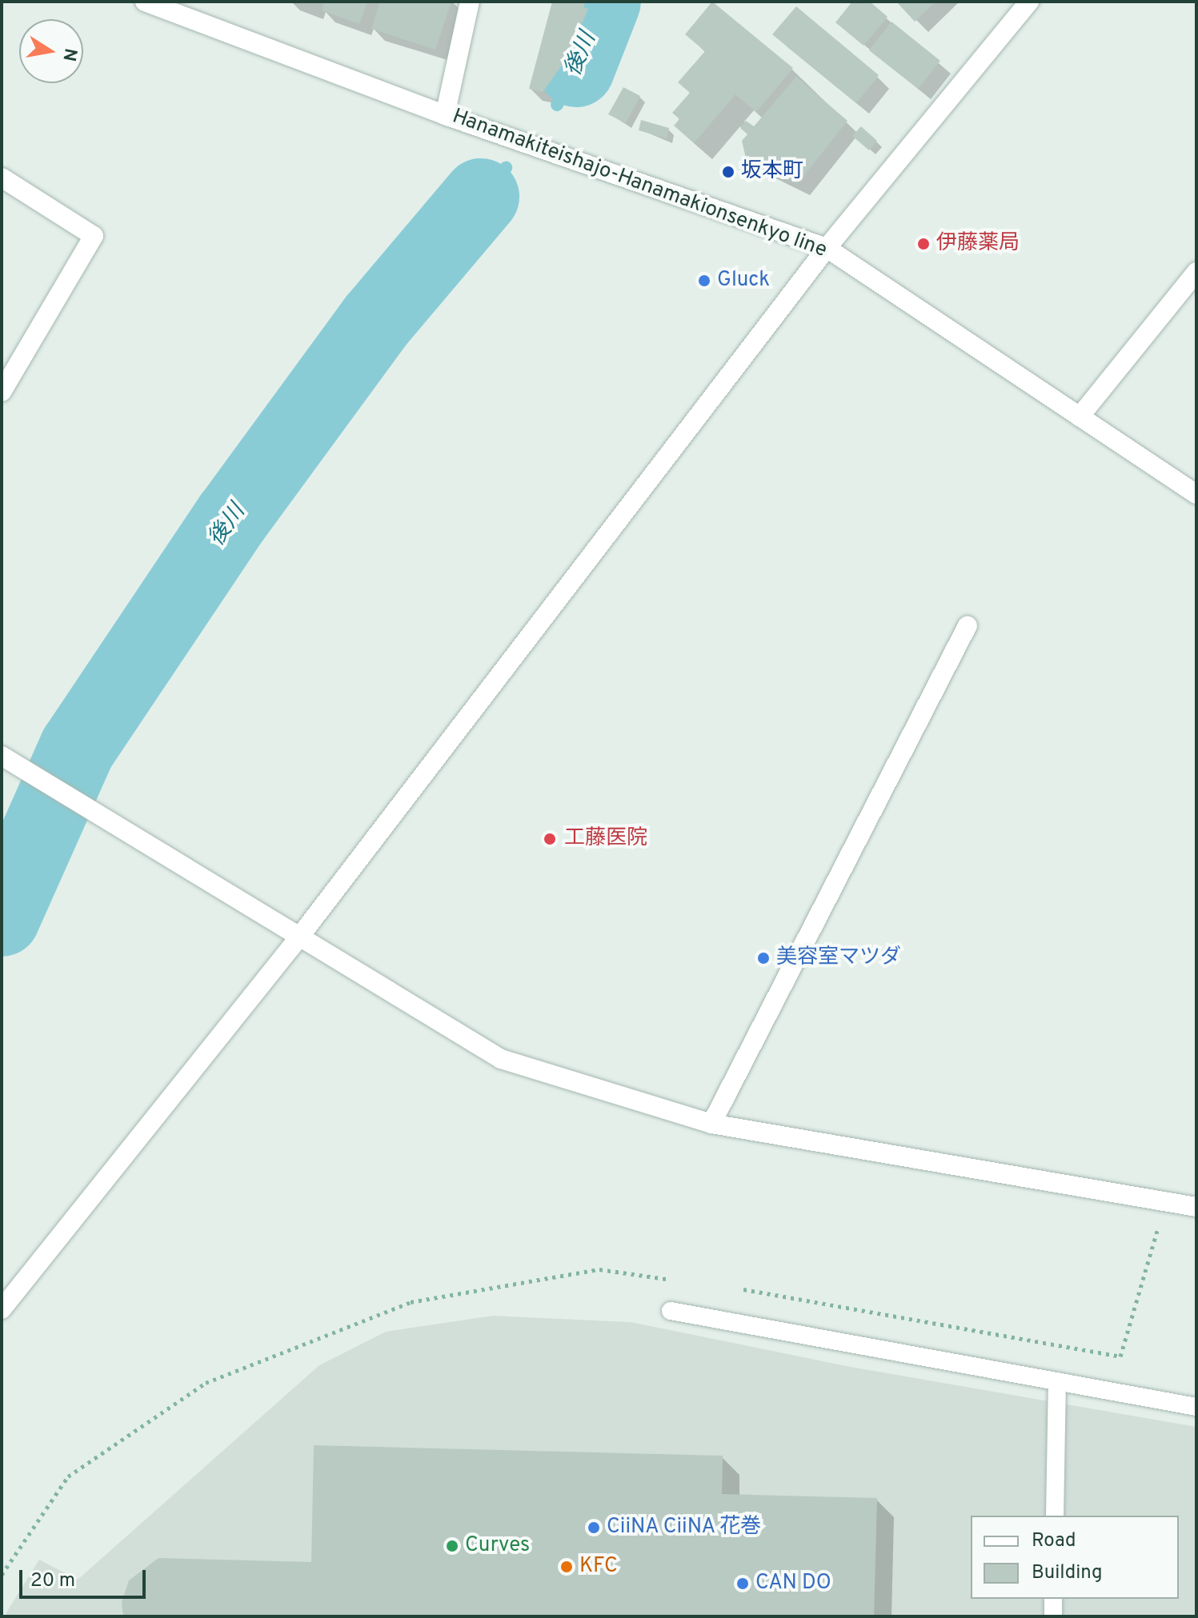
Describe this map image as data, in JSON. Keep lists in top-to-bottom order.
{
  "streets": {
    "street": ["Hanamakiteishajo-Hanamakionsenkyo line"]
  },
  "water": ["後川"],
  "places": [
    "坂本町",
    "伊藤薬局",
    "Gluck",
    "工藤医院",
    "美容室マツダ",
    "CiiNA CiiNA 花巻",
    "Curves",
    "KFC",
    "CAN DO"
  ],
  "legend": ["Road", "Building"],
  "scale_bar": "20 m",
  "north": "right"
}
